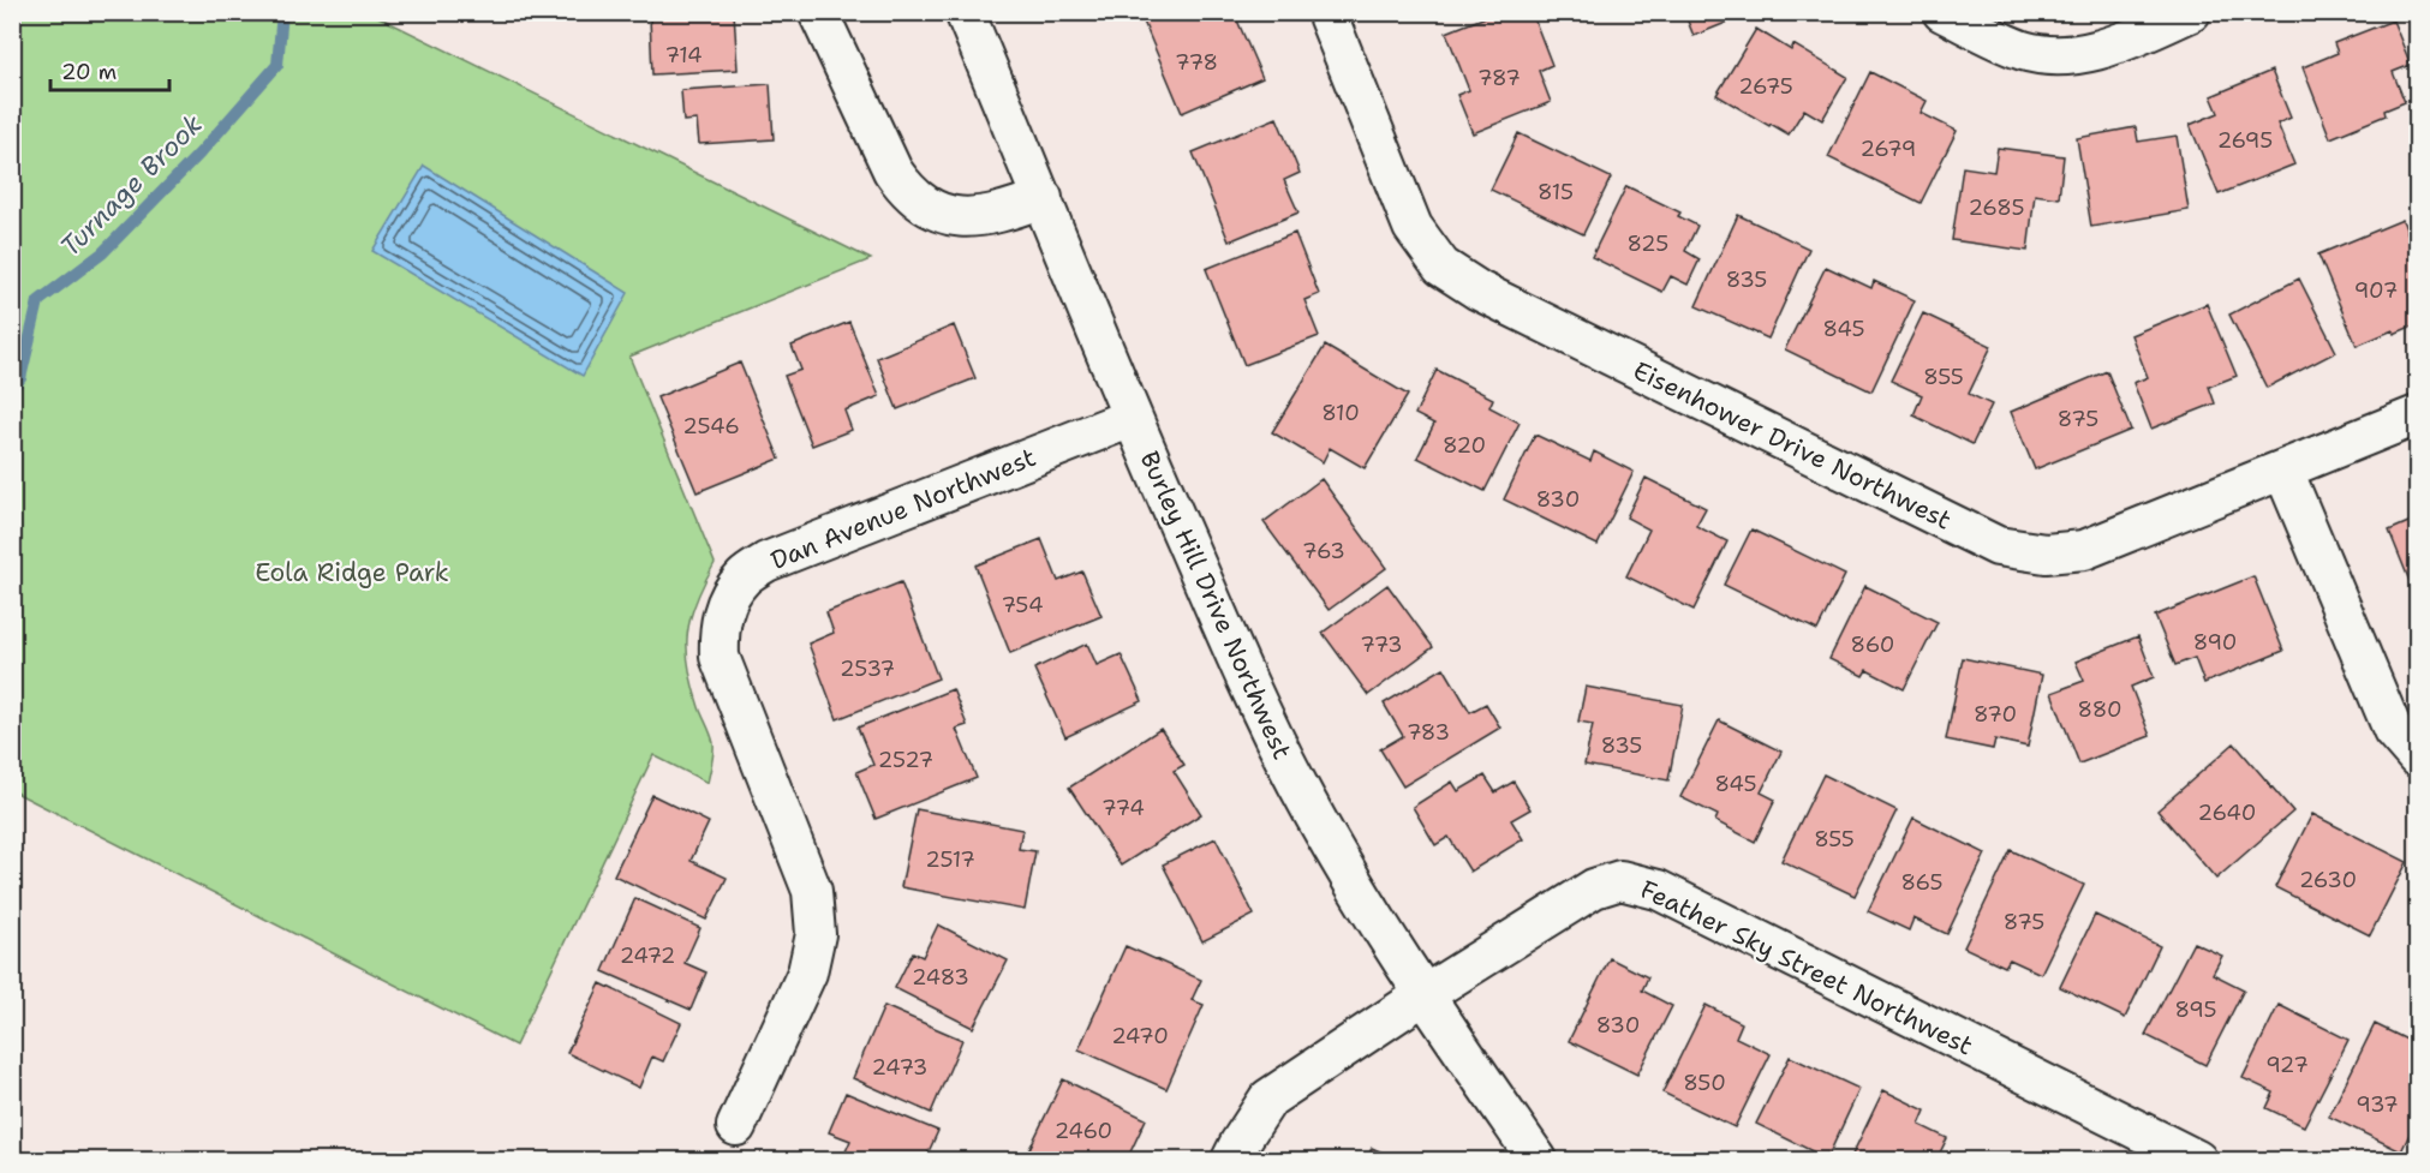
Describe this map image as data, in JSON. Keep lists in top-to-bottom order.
{
  "streets": {
    "street": [
      "Eisenhower Drive Northwest",
      "Dan Avenue Northwest",
      "Burley Hill Drive Northwest",
      "Feather Sky Street Northwest"
    ]
  },
  "crossings": [
    ["Dan Avenue Northwest", "Burley Hill Drive Northwest"],
    ["Burley Hill Drive Northwest", "Feather Sky Street Northwest"]
  ],
  "water": ["Turnage Brook"],
  "parks": ["Eola Ridge Park"],
  "house_numbers": [
    "714",
    "778",
    "787",
    "2675",
    "2695",
    "2679",
    "815",
    "2685",
    "825",
    "835",
    "907",
    "845",
    "855",
    "810",
    "875",
    "2546",
    "820",
    "830",
    "763",
    "754",
    "890",
    "773",
    "860",
    "2537",
    "880",
    "870",
    "783",
    "835",
    "2527",
    "845",
    "774",
    "2640",
    "855",
    "2517",
    "2630",
    "865",
    "875",
    "2472",
    "2483",
    "895",
    "830",
    "2470",
    "927",
    "2473",
    "850",
    "937",
    "2460"
  ],
  "scale_bar": "20 m"
}
